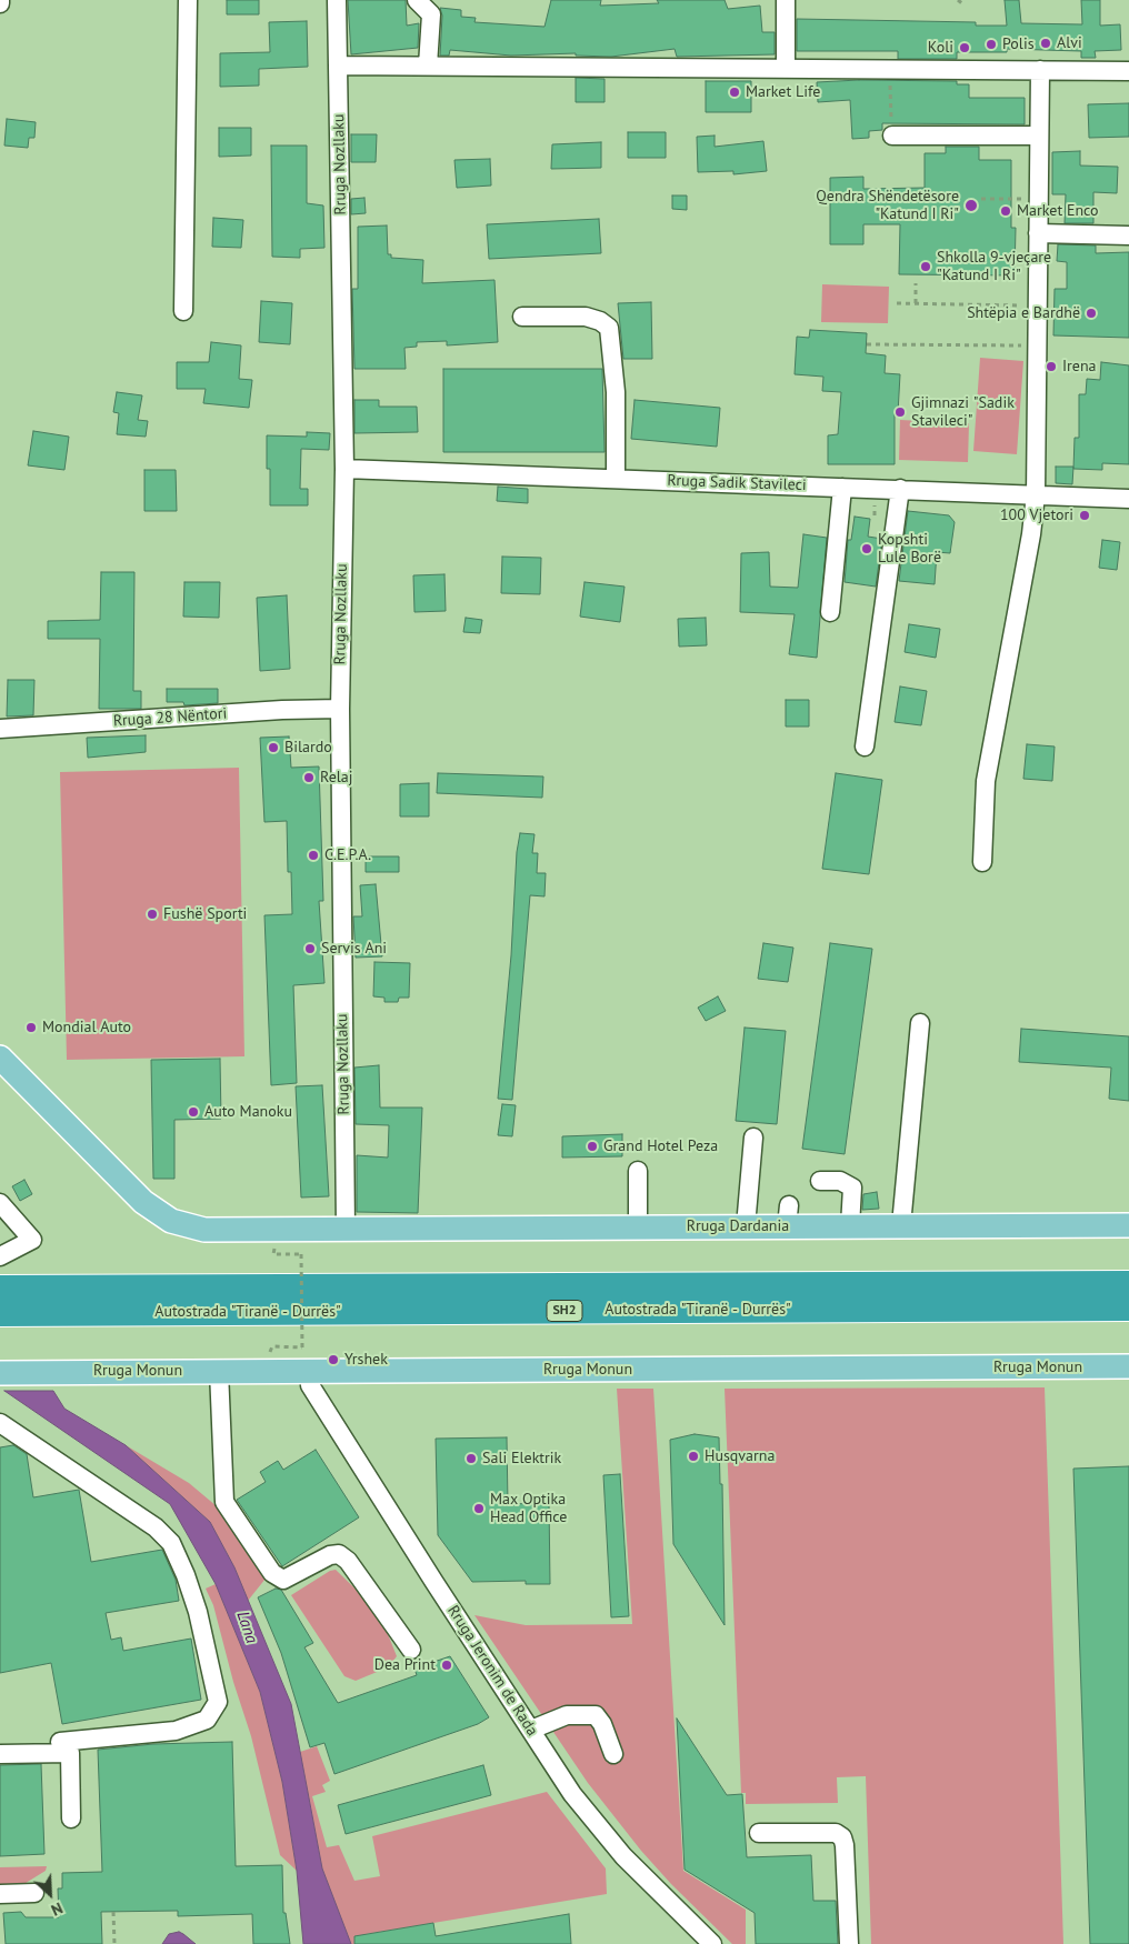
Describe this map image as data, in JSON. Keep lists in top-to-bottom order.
{
  "streets": {
    "highway": ["Autostrada \"Tiranë - Durrës\"", "SH2"],
    "main road": ["Rruga Dardania", "Rruga Monun"],
    "street": [
      "Rruga Nozllaku",
      "Rruga Sadik Stavileci",
      "Rruga 28 Nëntori",
      "Rruga Jeronim de Rada"
    ]
  },
  "crossings": [
    ["Rruga Nozllaku", "Rruga Sadik Stavileci"],
    ["Rruga Nozllaku", "Rruga 28 Nëntori"],
    ["Rruga Nozllaku", "Rruga Dardania"],
    ["Rruga Monun", "Rruga Jeronim de Rada"]
  ],
  "water": ["Lana"],
  "places": [
    "Alvi",
    "Polis",
    "Koli",
    "Market Life",
    "Qendra Shëndetësore \"Katund I Ri\"",
    "Market Enco",
    "Shkolla 9-vjeçare \"Katund I Ri\"",
    "Shtëpia e Bardhë",
    "Irena",
    "Gjimnazi \"Sadik Stavileci\"",
    "100 Vjetori",
    "Kopshti Lule Borë",
    "Bilardo",
    "Relaj",
    "C.E.P.A.",
    "Fushë Sporti",
    "Servis Ani",
    "Mondial Auto",
    "Auto Manoku",
    "Grand Hotel Peza",
    "Yrshek",
    "Husqvarna",
    "Sali Elektrik",
    "Max Optika Head Office",
    "Dea Print"
  ],
  "north": "bottom right"
}
